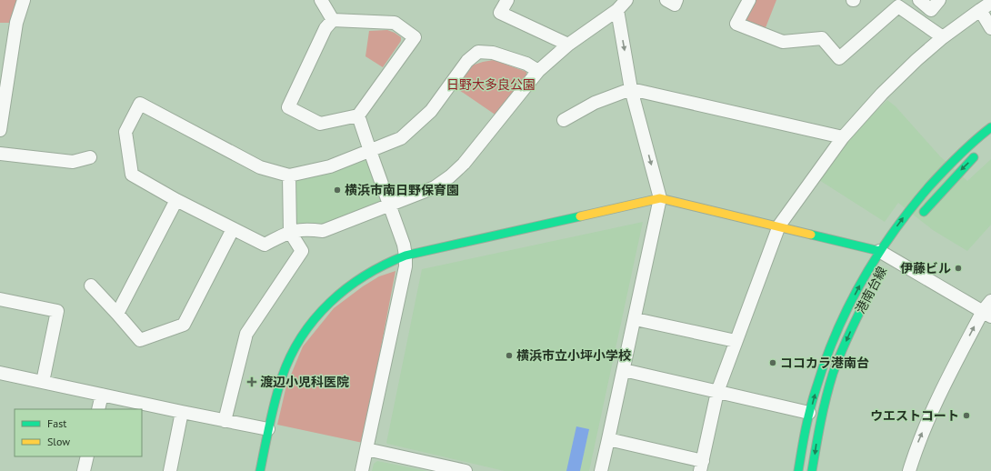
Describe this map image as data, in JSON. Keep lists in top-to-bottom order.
{
  "streets": {
    "street": ["港南台線"]
  },
  "parks": ["日野大多良公園"],
  "places": {
    "other": [
      "横浜市南日野保育園",
      "伊藤ビル",
      "横浜市立小坪小学校",
      "ココカラ港南台",
      "ウエストコート"
    ],
    "health": ["渡辺小児科医院"]
  },
  "legend": ["Fast", "Slow"]
}
